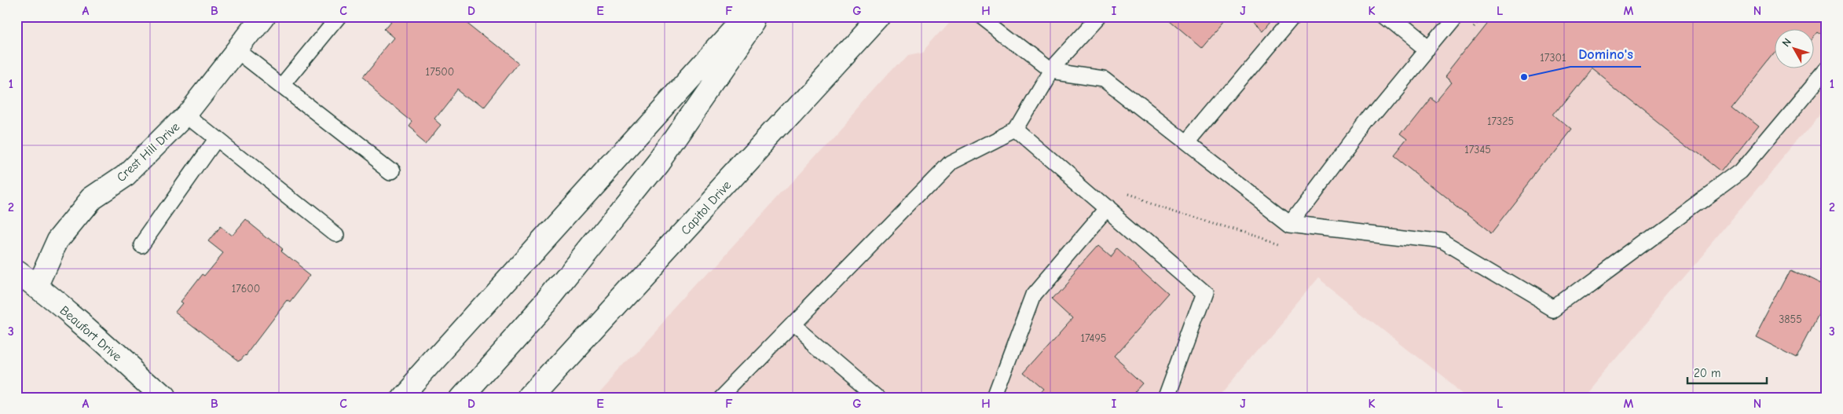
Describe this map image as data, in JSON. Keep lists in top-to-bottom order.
{
  "streets": {
    "main road": ["Crest Hill Drive", "Capitol Drive", "Beaufort Drive"]
  },
  "crossings": [
    ["Crest Hill Drive", "Beaufort Drive"]
  ],
  "places": ["Domino's"],
  "house_numbers": [
    "17301",
    "17500",
    "17325",
    "17345",
    "17600",
    "3855",
    "17495"
  ],
  "scale_bar": "20 m",
  "north": "top left",
  "grid": {
    "columns": [
      "A",
      "B",
      "C",
      "D",
      "E",
      "F",
      "G",
      "H",
      "I",
      "J",
      "K",
      "L",
      "M",
      "N"
    ],
    "rows": ["1", "2", "3"]
  }
}
